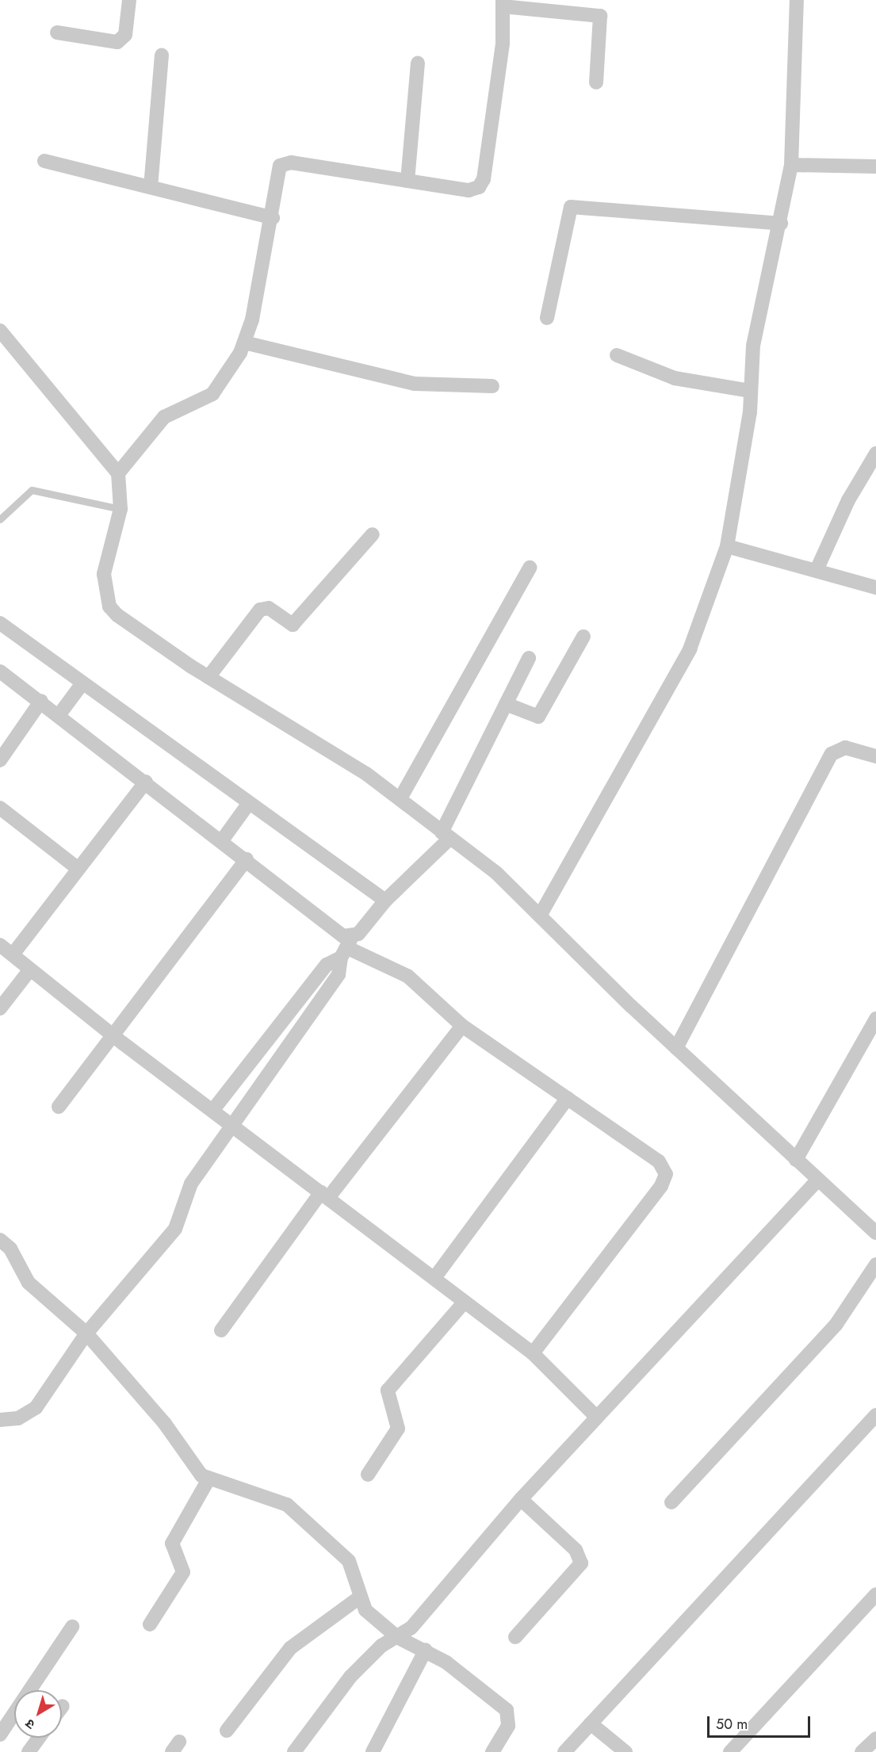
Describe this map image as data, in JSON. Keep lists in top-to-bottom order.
{
  "scale_bar": "50 m",
  "north": "bottom left"
}
